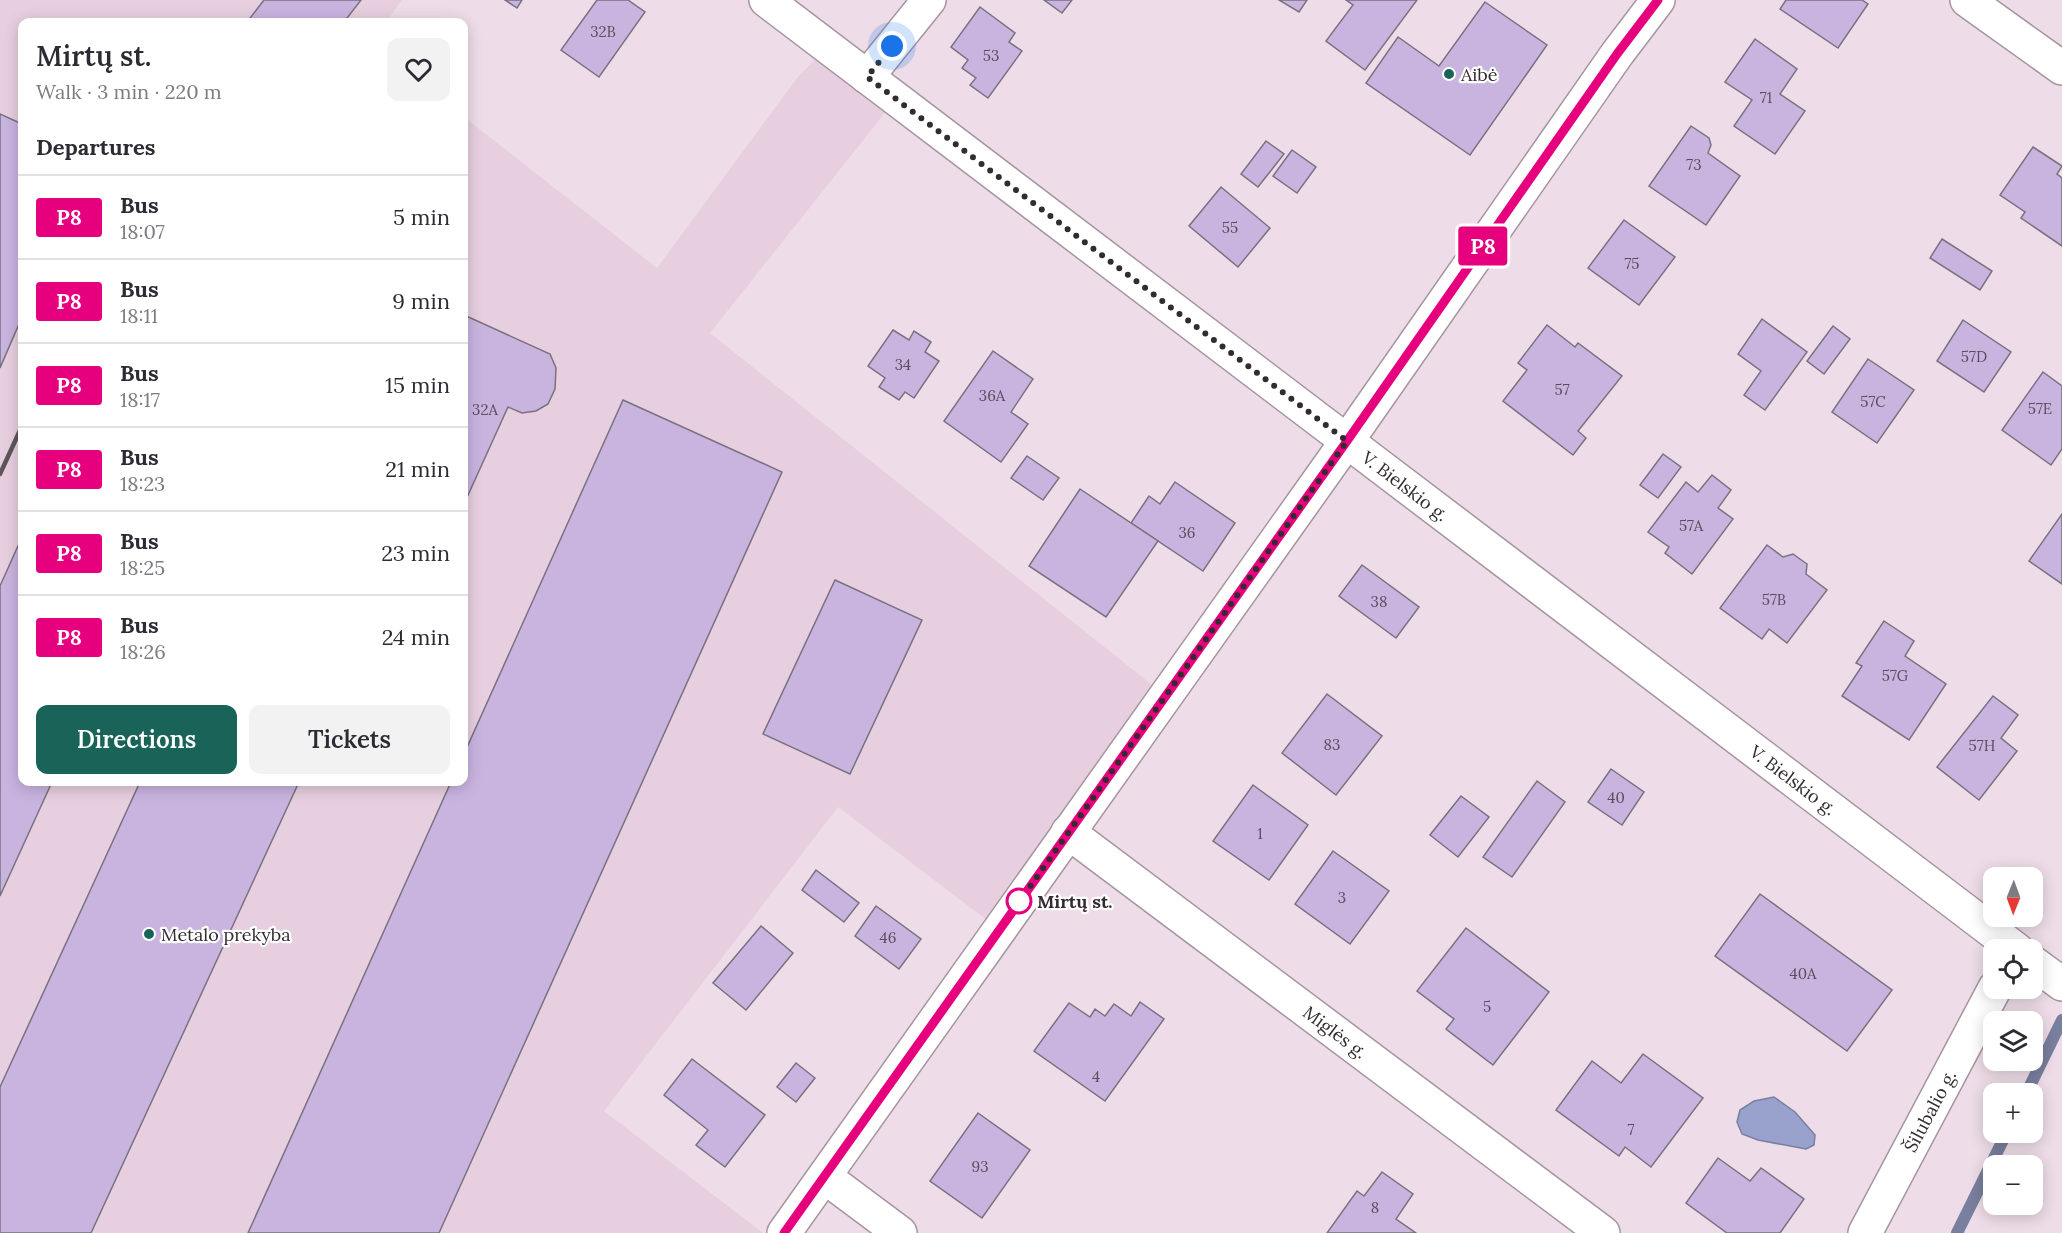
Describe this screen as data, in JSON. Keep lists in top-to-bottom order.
{
  "streets": {
    "street": ["V. Bielskio g.", "Miglės g.", "Šilubalio g."]
  },
  "places": ["Aibė", "Mirtų st.", "Metalo prekyba"],
  "lines": ["bus line P8"],
  "house_numbers": [
    "32B",
    "53",
    "71",
    "73",
    "55",
    "75",
    "57D",
    "34",
    "57",
    "36A",
    "57C",
    "57E",
    "32A",
    "57A",
    "36",
    "57B",
    "38",
    "57G",
    "83",
    "57H",
    "40",
    "1",
    "3",
    "46",
    "40A",
    "5",
    "4",
    "7",
    "93",
    "8"
  ],
  "north": "bottom",
  "page": {
    "on_map": "P8",
    "heading": [
      ["Mirtų st.", "Walk · 3 min · 220 m"],
      "Departures"
    ],
    "list": [
      {
        "mark": "P8",
        "name": "Bus",
        "note": "18:07",
        "value": "5 min"
      },
      {
        "mark": "P8",
        "name": "Bus",
        "note": "18:11",
        "value": "9 min"
      },
      {
        "mark": "P8",
        "name": "Bus",
        "note": "18:17",
        "value": "15 min"
      },
      {
        "mark": "P8",
        "name": "Bus",
        "note": "18:23",
        "value": "21 min"
      },
      {
        "mark": "P8",
        "name": "Bus",
        "note": "18:25",
        "value": "23 min"
      },
      {
        "mark": "P8",
        "name": "Bus",
        "note": "18:26",
        "value": "24 min"
      }
    ],
    "buttons": ["Directions", "Tickets"],
    "map_buttons": ["+", "−"]
  }
}
